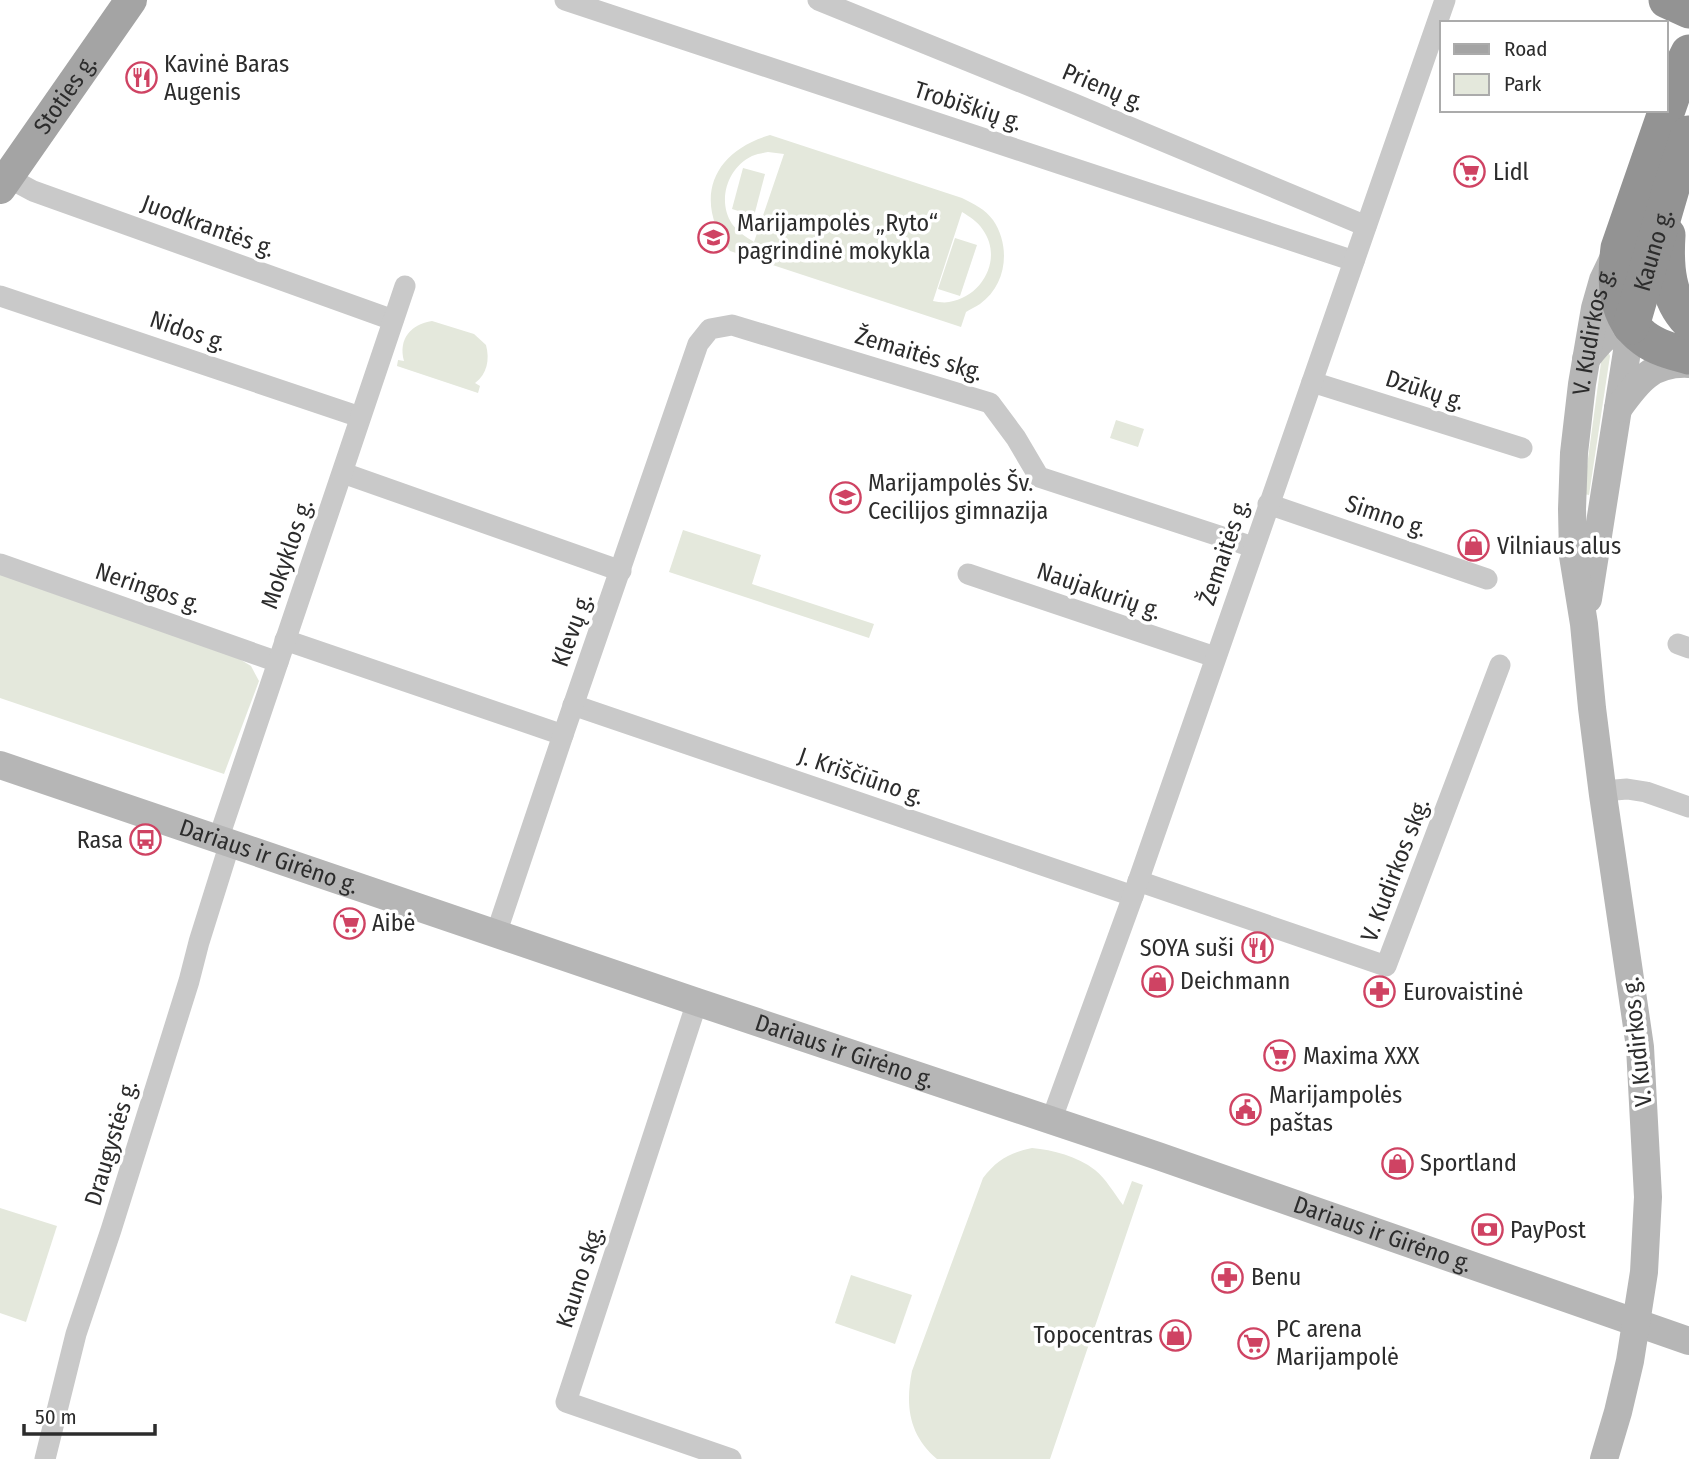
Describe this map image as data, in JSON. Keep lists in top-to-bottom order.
{
  "streets": {
    "highway": ["Kauno g.", "V. Kudirkos g."],
    "main road": ["Stoties g."],
    "street": [
      "Prienų g.",
      "Trobiškių g.",
      "Juodkrantės g.",
      "Nidos g.",
      "Žemaitės skg.",
      "Dzūkų g.",
      "Simno g.",
      "Žemaitės g.",
      "Mokyklos g.",
      "Neringos g.",
      "Naujakurių g.",
      "Klevų g.",
      "J. Kriščiūno g.",
      "Dariaus ir Girėno g.",
      "V. Kudirkos skg.",
      "Draugystės g.",
      "Kauno skg."
    ]
  },
  "crossings": [
    ["Prienų g.", "Žemaitės g."],
    ["Stoties g.", "Juodkrantės g."],
    ["Trobiškių g.", "Žemaitės g."],
    ["Juodkrantės g.", "Mokyklos g."],
    ["Kauno g.", "V. Kudirkos g."],
    ["Nidos g.", "Mokyklos g."],
    ["V. Kudirkos g.", "Dariaus ir Girėno g."],
    ["Žemaitės skg.", "Žemaitės g."],
    ["Žemaitės skg.", "Klevų g."],
    ["Dzūkų g.", "Žemaitės g."],
    ["Simno g.", "Žemaitės g."],
    ["Žemaitės g.", "Naujakurių g."],
    ["Žemaitės g.", "J. Kriščiūno g."],
    ["Žemaitės g.", "Dariaus ir Girėno g."],
    ["Žemaitės g.", "V. Kudirkos skg."],
    ["Mokyklos g.", "Neringos g."],
    ["Mokyklos g.", "Dariaus ir Girėno g."],
    ["Mokyklos g.", "Draugystės g."],
    ["Klevų g.", "J. Kriščiūno g."],
    ["Klevų g.", "Dariaus ir Girėno g."],
    ["J. Kriščiūno g.", "V. Kudirkos skg."],
    ["Dariaus ir Girėno g.", "Draugystės g."],
    ["Dariaus ir Girėno g.", "Kauno skg."]
  ],
  "places": {
    "restaurant": ["Kavinė Baras Augenis", "SOYA suši"],
    "supermarket": [
      "Lidl",
      "Aibė",
      "Maxima XXX",
      "PC arena Marijampolė"
    ],
    "school or university": ["Marijampolės „Ryto“ pagrindinė mokykla", "Marijampolės Šv. Cecilijos gimnazija"],
    "shop": [
      "Vilniaus alus",
      "Deichmann",
      "Sportland",
      "Topocentras"
    ],
    "bus stop": ["Rasa"],
    "pharmacy": ["Eurovaistinė", "Benu"],
    "public building": ["Marijampolės paštas"],
    "bank": ["PayPost"]
  },
  "legend": ["Road", "Park"],
  "scale_bar": "50 m"
}
